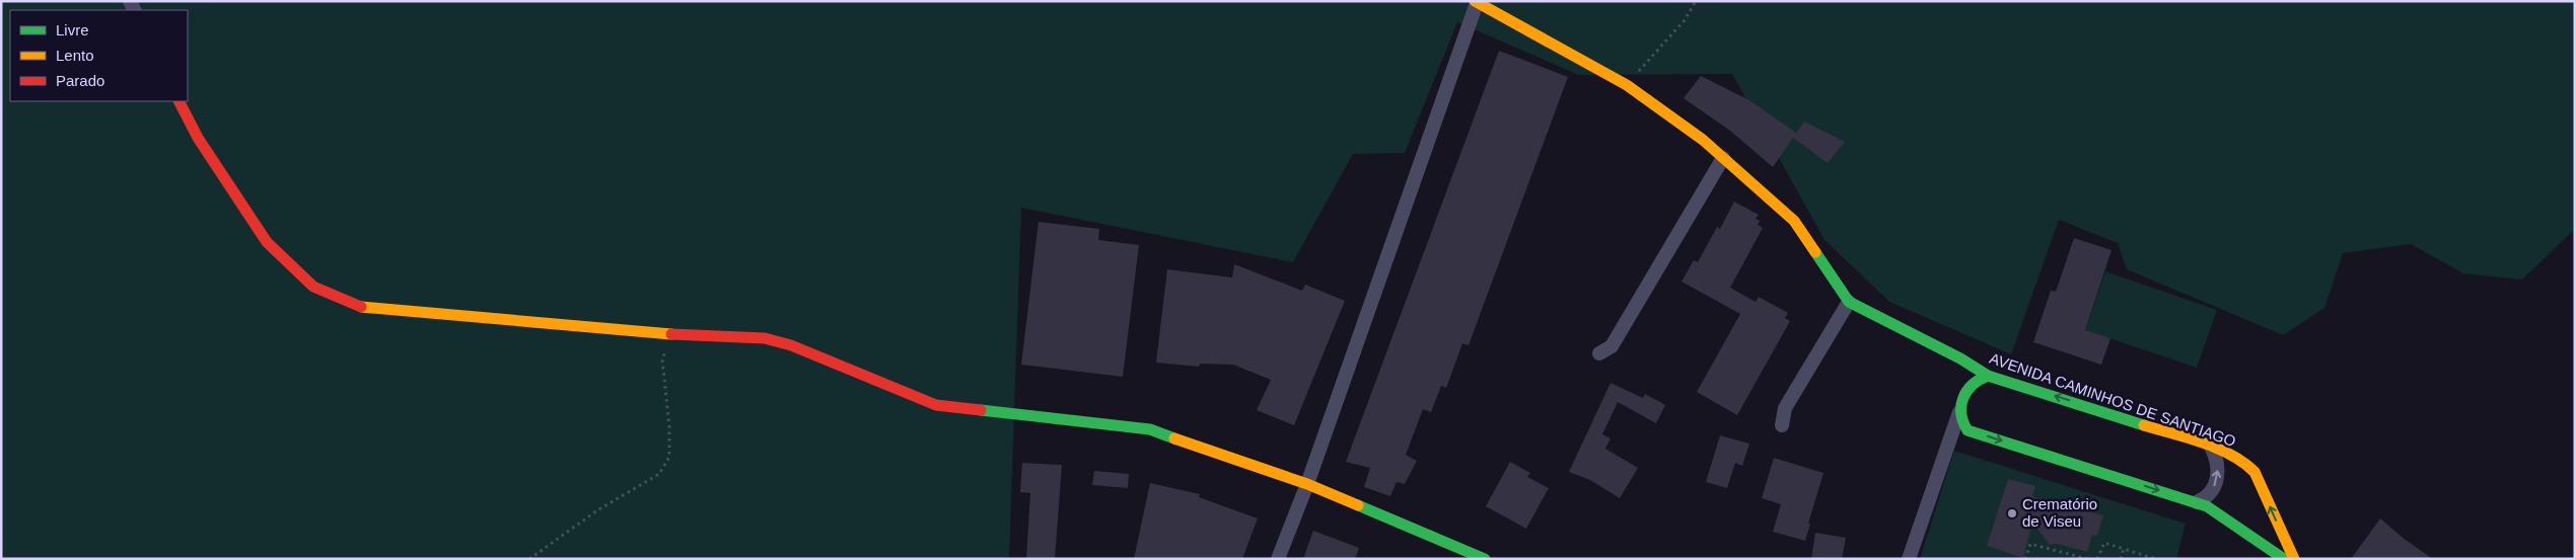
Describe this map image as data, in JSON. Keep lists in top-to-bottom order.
{
  "streets": {
    "street": ["AVENIDA CAMINHOS DE SANTIAGO"]
  },
  "places": ["Crematório de Viseu"],
  "legend": ["Livre", "Lento", "Parado"]
}
